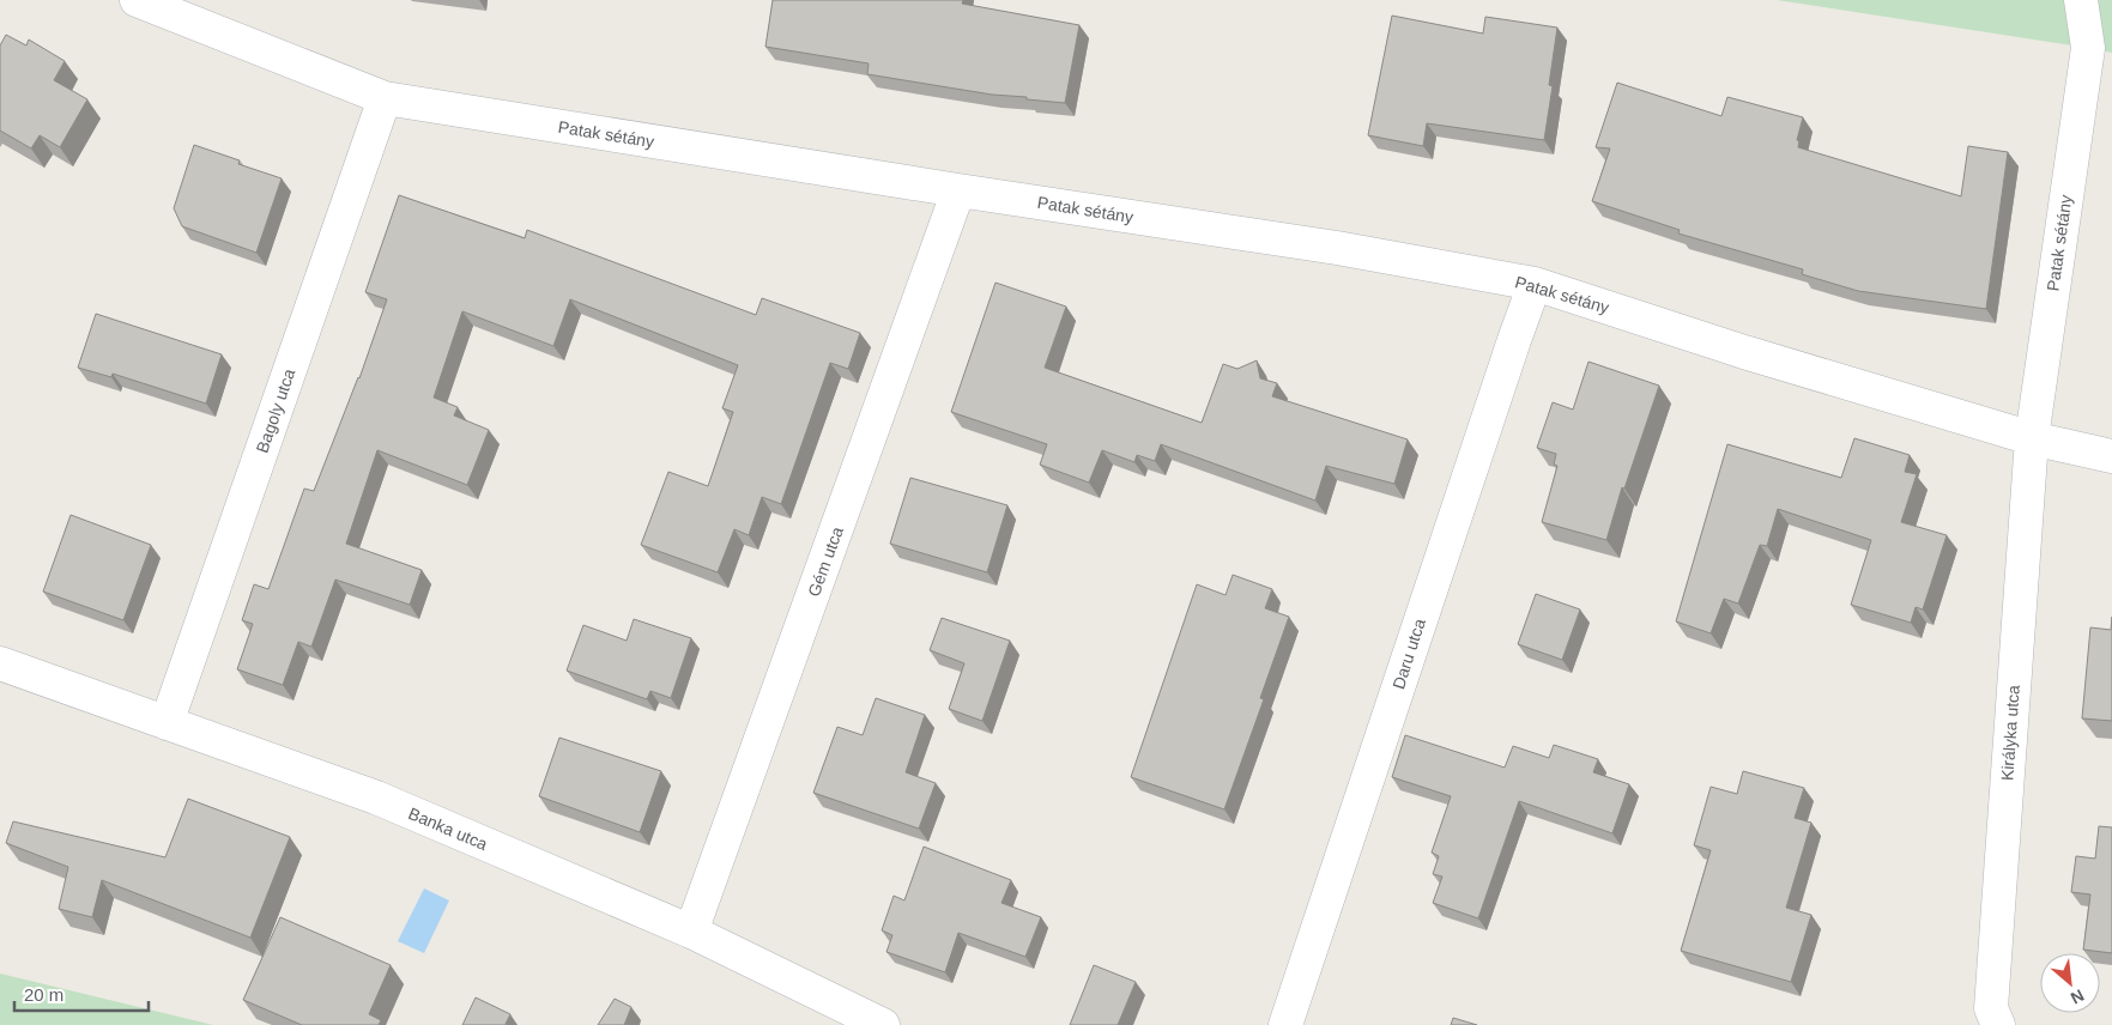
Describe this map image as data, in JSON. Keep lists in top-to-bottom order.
{
  "streets": {
    "street": [
      "Patak sétány",
      "Bagoly utca",
      "Gém utca",
      "Daru utca",
      "Királyka utca",
      "Banka utca"
    ]
  },
  "crossings": [
    ["Patak sétány", "Bagoly utca"],
    ["Patak sétány", "Gém utca"],
    ["Patak sétány", "Daru utca"],
    ["Patak sétány", "Királyka utca"],
    ["Bagoly utca", "Banka utca"],
    ["Gém utca", "Banka utca"]
  ],
  "scale_bar": "20 m",
  "north": "bottom right"
}
